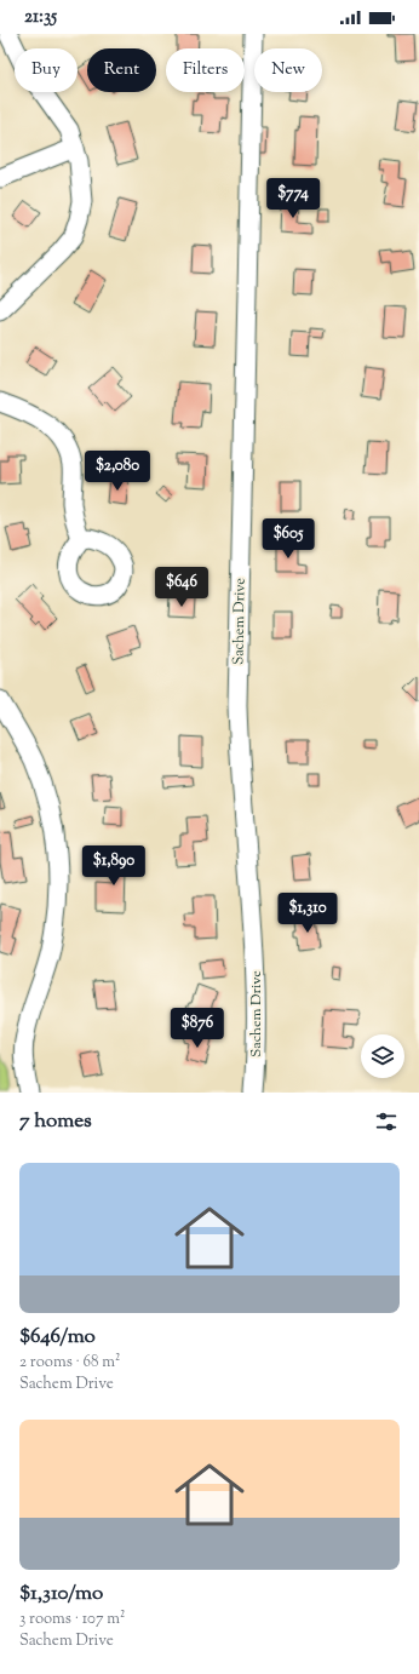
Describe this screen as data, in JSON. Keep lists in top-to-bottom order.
{
  "streets": {
    "street": ["Sachem Drive"]
  },
  "page": {
    "status": "21:35",
    "chip": [
      "Buy",
      "Rent",
      "Filters",
      "New"
    ],
    "price": [
      "$774",
      "$2,080",
      "$605",
      "$646",
      "$1,890",
      "$1,310",
      "$876"
    ],
    "heading": "7 homes",
    "list": [
      {
        "name": "$646/mo",
        "note": "2 rooms · 68 m² · Sachem Drive"
      },
      {
        "name": "$1,310/mo",
        "note": "3 rooms · 107 m² · Sachem Drive"
      }
    ]
  }
}
